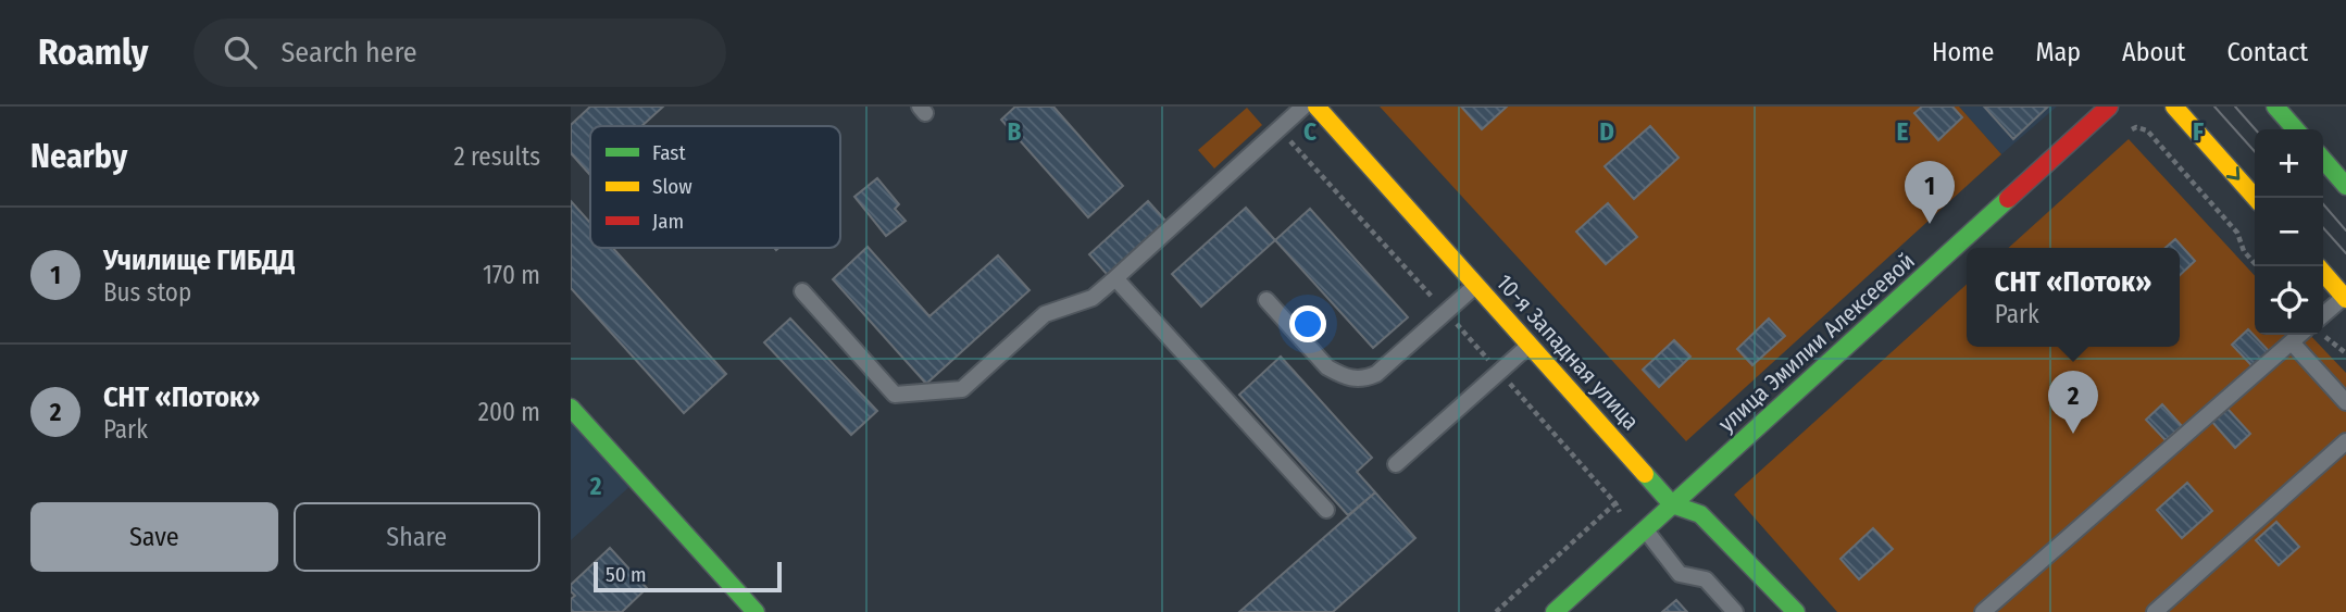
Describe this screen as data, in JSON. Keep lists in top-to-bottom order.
{
  "streets": {
    "street": ["улица Эмилии Алексеевой", "10-я Западная улица"]
  },
  "crossings": [
    ["улица Эмилии Алексеевой", "10-я Западная улица"]
  ],
  "legend": ["Fast", "Slow", "Jam"],
  "scale_bar": "50 m",
  "page": {
    "header": "Roamly",
    "search": "Search here",
    "nav": [
      "Home",
      "Map",
      "About",
      "Contact"
    ],
    "heading": ["Nearby", "2 results"],
    "map_buttons": ["+", "−"],
    "pins": ["1", "2"],
    "list": [
      {
        "mark": "1",
        "name": "Училище ГИБДД",
        "note": "Bus stop",
        "value": "170 m"
      },
      {
        "mark": "2",
        "name": "СНТ «Поток»",
        "note": "Park",
        "value": "200 m"
      }
    ],
    "popup": ["СНТ «Поток»", "Park"],
    "buttons": ["Save", "Share"],
    "scale": "50 m"
  },
  "grid": {
    "columns": [
      "B",
      "C",
      "D",
      "E",
      "F"
    ],
    "rows": ["2"]
  }
}
